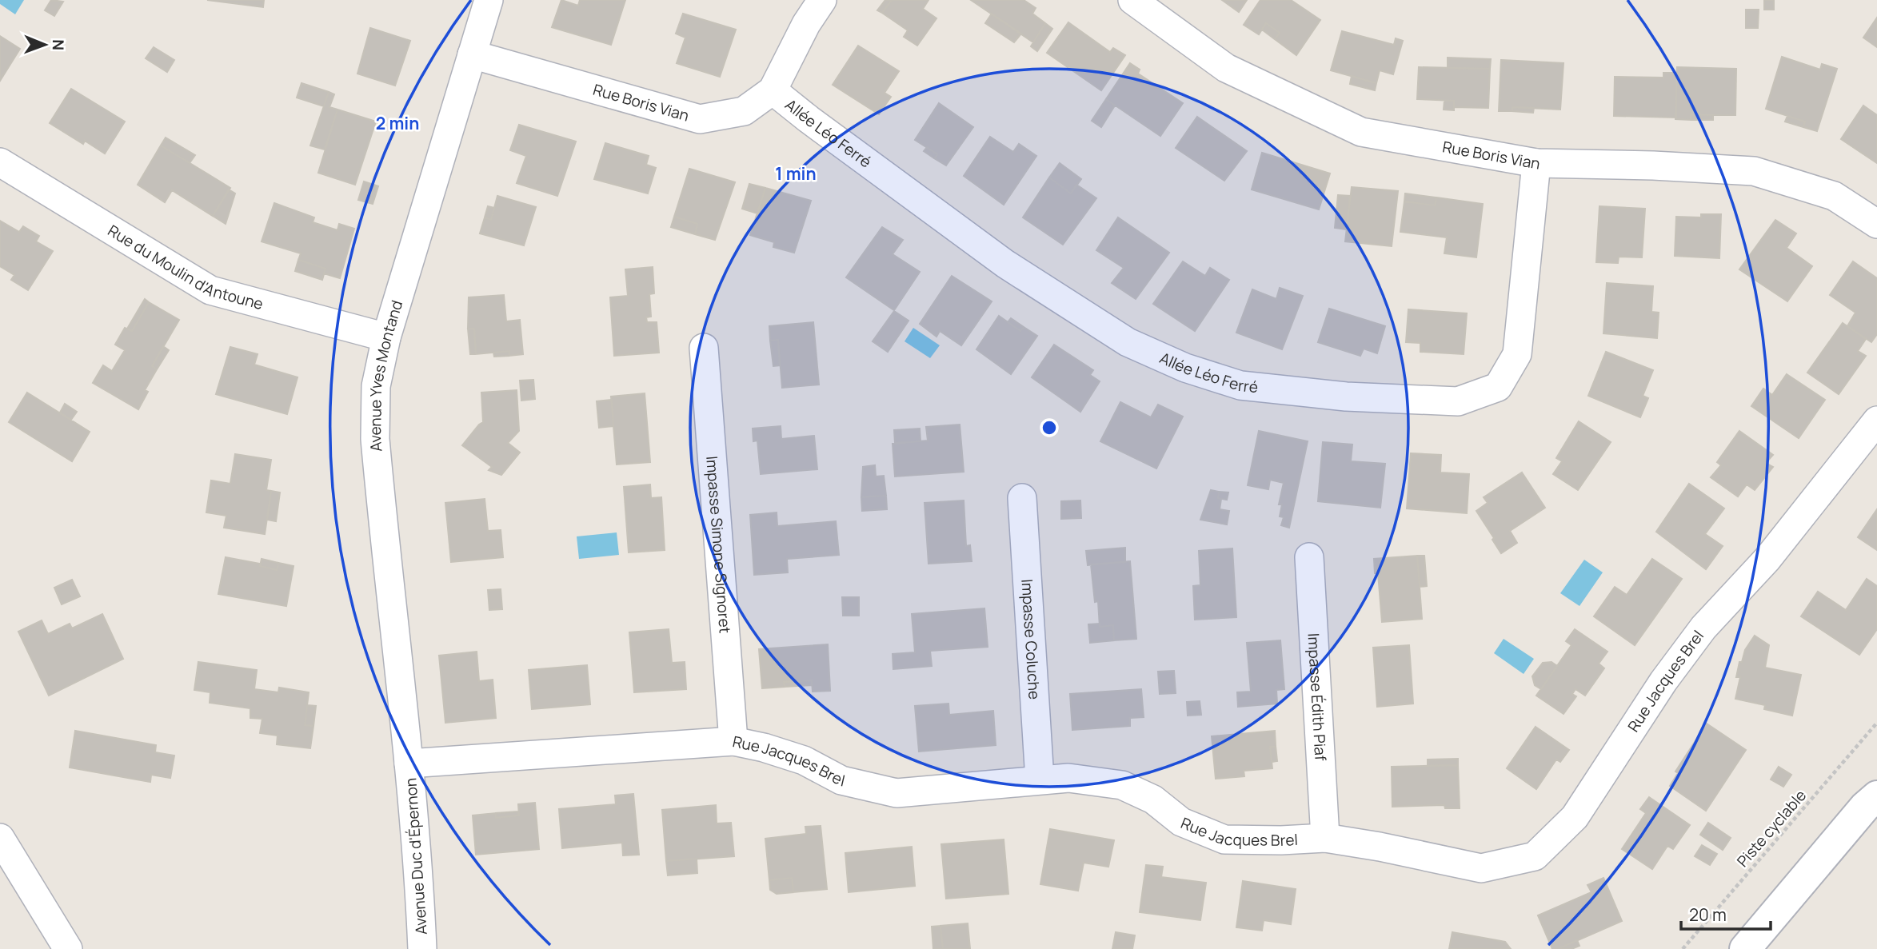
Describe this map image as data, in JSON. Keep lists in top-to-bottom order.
{
  "streets": {
    "street": [
      "Rue Boris Vian",
      "Allée Léo Ferré",
      "Rue du Moulin d'Antoune",
      "Avenue Yves Montand",
      "Impasse Simone Signoret",
      "Impasse Coluche",
      "Rue Jacques Brel",
      "Impasse Édith Piaf",
      "Avenue Duc d'Épernon"
    ],
    "path": ["Piste cyclable"]
  },
  "crossings": [
    ["Rue Boris Vian", "Allée Léo Ferré"],
    ["Rue Boris Vian", "Avenue Yves Montand"],
    ["Rue du Moulin d'Antoune", "Avenue Yves Montand"],
    ["Avenue Yves Montand", "Rue Jacques Brel"],
    ["Avenue Yves Montand", "Avenue Duc d'Épernon"],
    ["Impasse Simone Signoret", "Rue Jacques Brel"],
    ["Impasse Coluche", "Rue Jacques Brel"],
    ["Rue Jacques Brel", "Impasse Édith Piaf"],
    ["Rue Jacques Brel", "Avenue Duc d'Épernon"]
  ],
  "scale_bar": "20 m",
  "north": "right",
  "rings": ["2 min", "1 min"]
}
